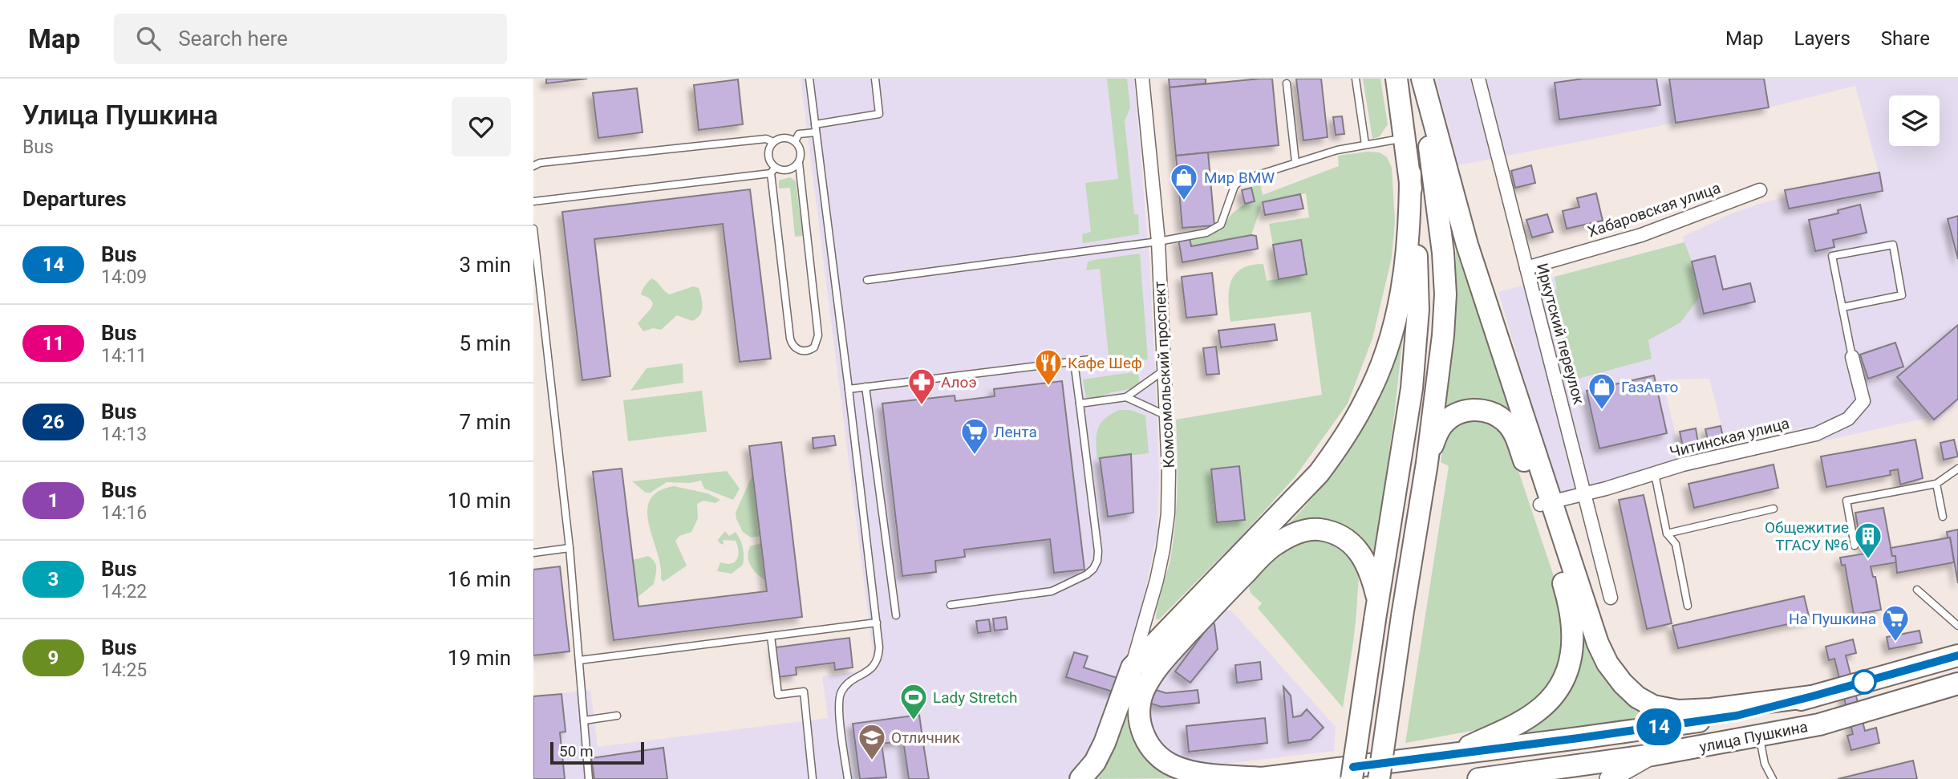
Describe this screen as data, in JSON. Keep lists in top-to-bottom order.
{
  "streets": {
    "main road": ["улица Пушкина"],
    "street": [
      "Хабаровская улица",
      "Иркутский переулок",
      "Комсомольский проспект",
      "Читинская улица"
    ]
  },
  "crossings": [
    ["Хабаровская улица", "Иркутский переулок"],
    ["Иркутский переулок", "Читинская улица"]
  ],
  "places": {
    "shop": ["Мир BMW", "ГазАвто"],
    "restaurant": ["Кафе Шеф"],
    "pharmacy": ["Алоэ"],
    "supermarket": ["Лента", "На Пушкина"],
    "building": ["Общежитие ТГАСУ №6"],
    "sports": ["Lady Stretch"],
    "school or university": ["Отличник"]
  },
  "lines": ["bus line 14"],
  "scale_bar": "50 m",
  "page": {
    "header": "Map",
    "search": "Search here",
    "nav": ["Map", "Layers", "Share"],
    "heading": [
      ["Улица Пушкина", "Bus"],
      "Departures"
    ],
    "on_map": "14",
    "list": [
      {
        "mark": "14",
        "name": "Bus",
        "note": "14:09",
        "value": "3 min"
      },
      {
        "mark": "11",
        "name": "Bus",
        "note": "14:11",
        "value": "5 min"
      },
      {
        "mark": "26",
        "name": "Bus",
        "note": "14:13",
        "value": "7 min"
      },
      {
        "mark": "1",
        "name": "Bus",
        "note": "14:16",
        "value": "10 min"
      },
      {
        "mark": "3",
        "name": "Bus",
        "note": "14:22",
        "value": "16 min"
      },
      {
        "mark": "9",
        "name": "Bus",
        "note": "14:25",
        "value": "19 min"
      }
    ],
    "scale": "50 m"
  }
}
